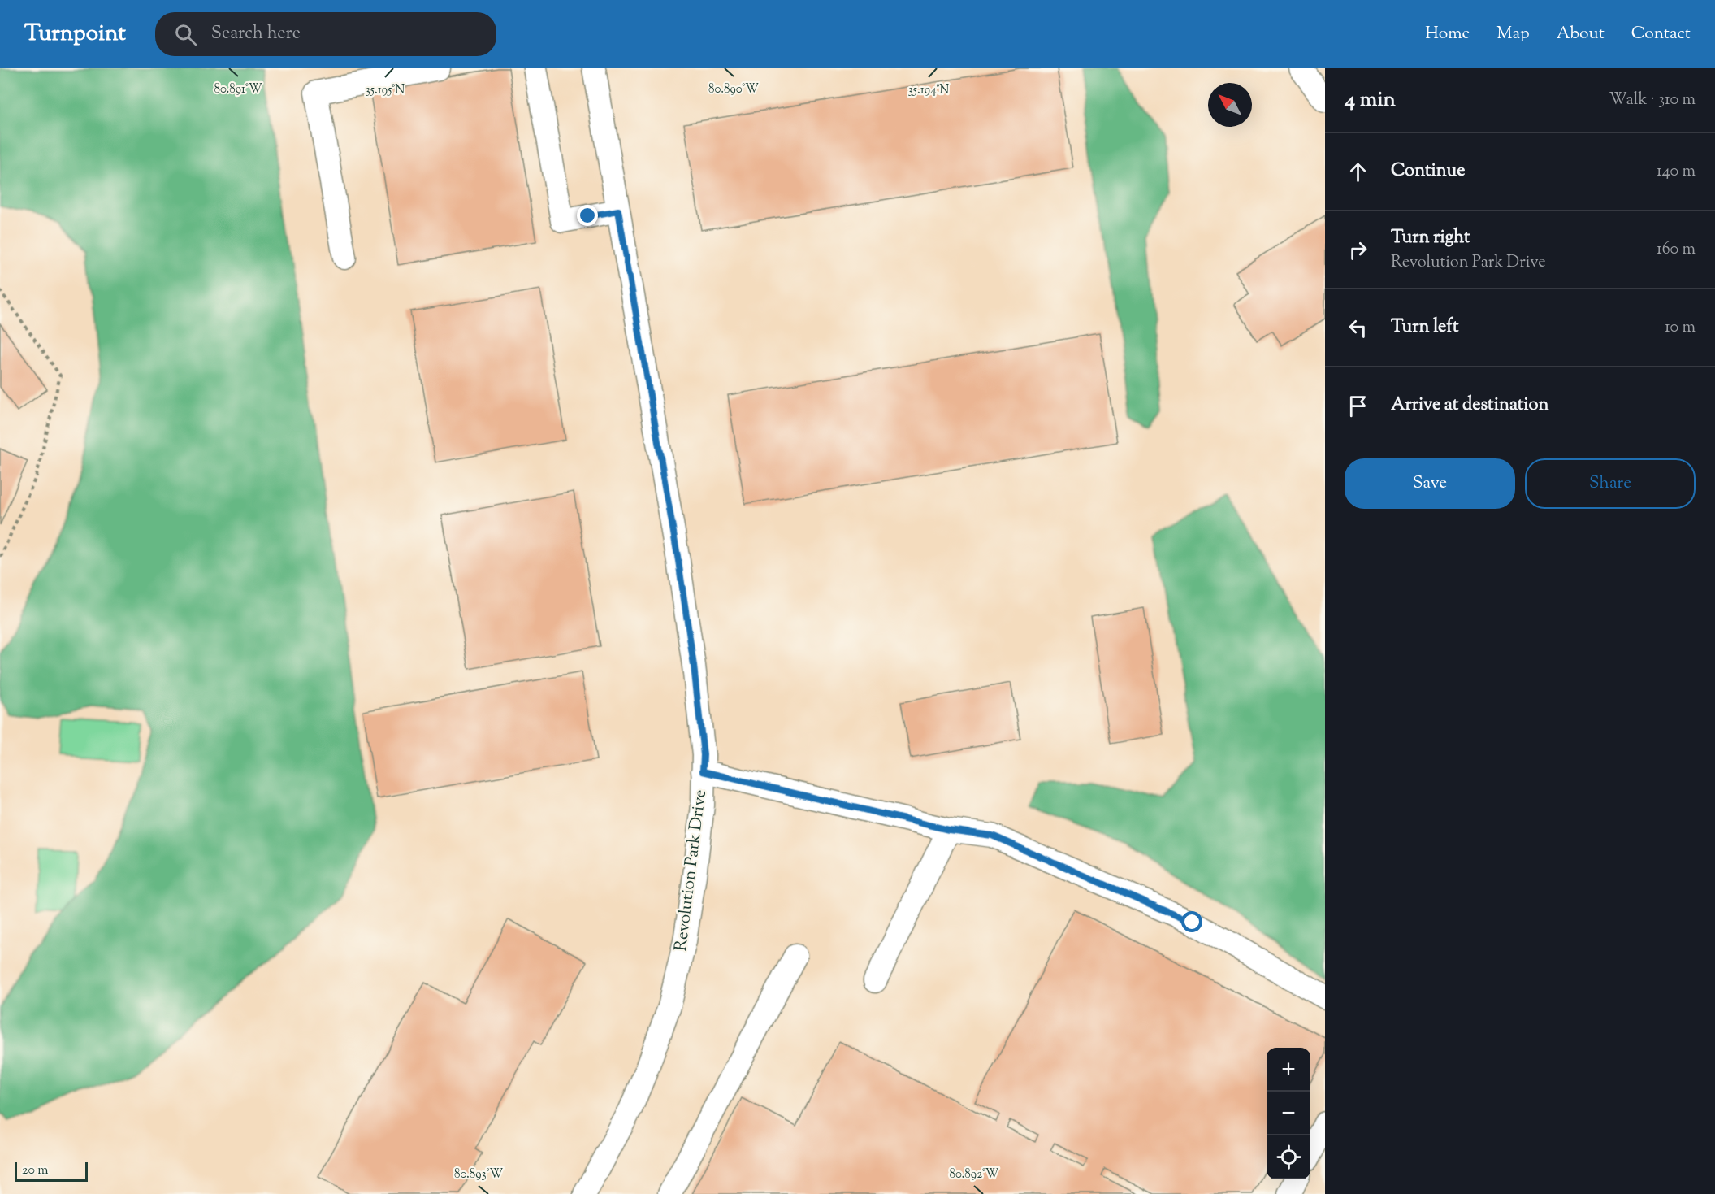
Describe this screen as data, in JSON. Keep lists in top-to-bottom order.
{
  "streets": {
    "street": ["Revolution Park Drive"]
  },
  "scale_bar": "20 m",
  "north": "top left",
  "page": {
    "header": "Turnpoint",
    "search": "Search here",
    "nav": [
      "Home",
      "Map",
      "About",
      "Contact"
    ],
    "heading": ["4 min", "Walk · 310 m"],
    "list": [
      ["Continue", "140 m"],
      ["Turn right", "Revolution Park Drive", "160 m"],
      ["Turn left", "10 m"],
      "Arrive at destination"
    ],
    "buttons": ["Save", "Share"],
    "map_buttons": ["+", "−"],
    "scale": "20 m"
  },
  "coordinates": [
    "80.891°W",
    "80.890°W",
    "35.195°N",
    "35.194°N",
    "80.893°W",
    "80.892°W"
  ]
}
